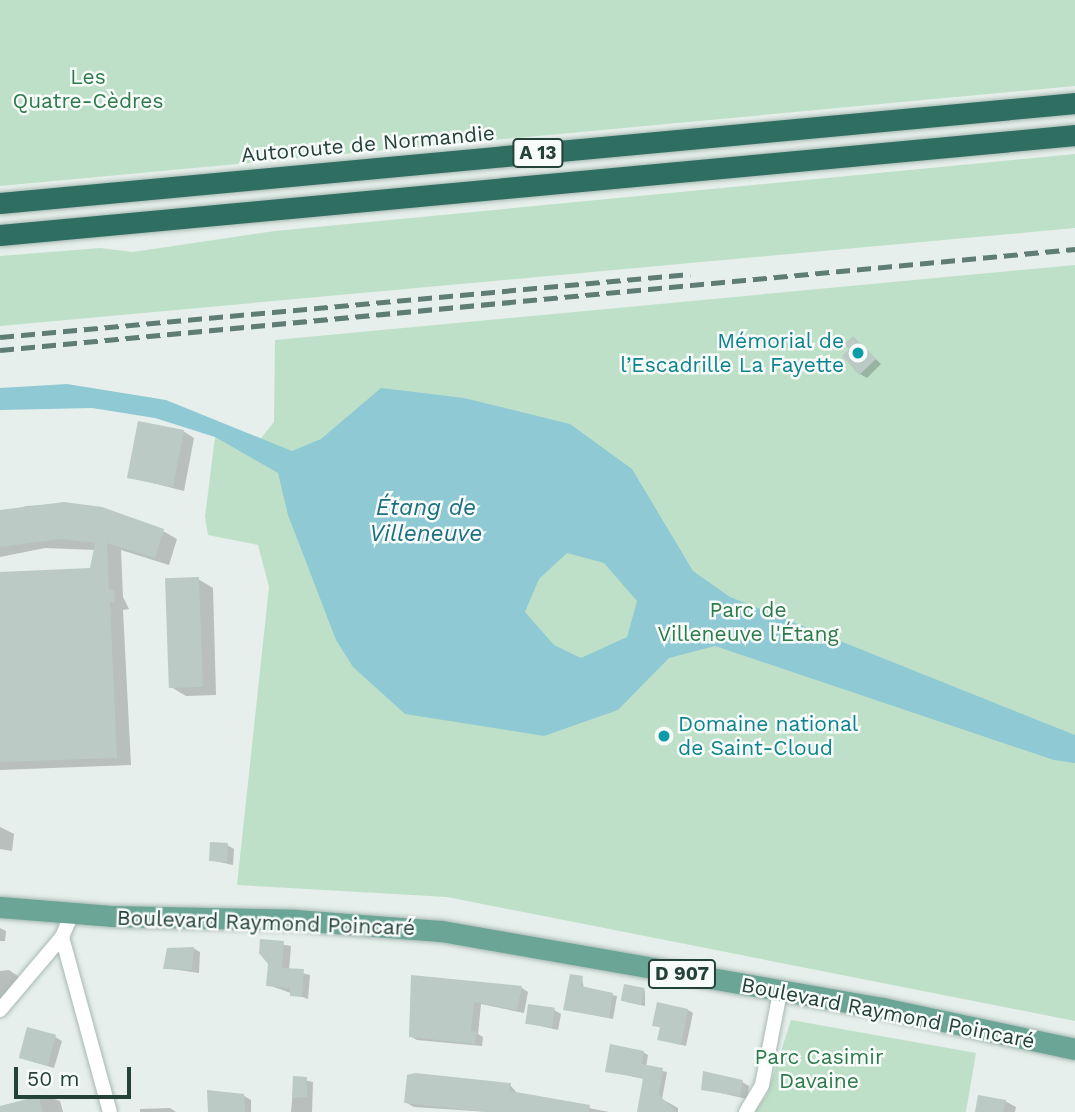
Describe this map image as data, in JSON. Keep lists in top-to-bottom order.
{
  "streets": {
    "highway": ["Autoroute de Normandie", "A 13"],
    "main road": ["Boulevard Raymond Poincaré", "D 907"]
  },
  "water": ["Étang de Villeneuve"],
  "parks": ["Les Quatre-Cèdres", "Parc de Villeneuve l'Étang", "Parc Casimir Davaine"],
  "places": ["Mémorial de l’Escadrille La Fayette", "Domaine national de Saint-Cloud"],
  "scale_bar": "50 m"
}
